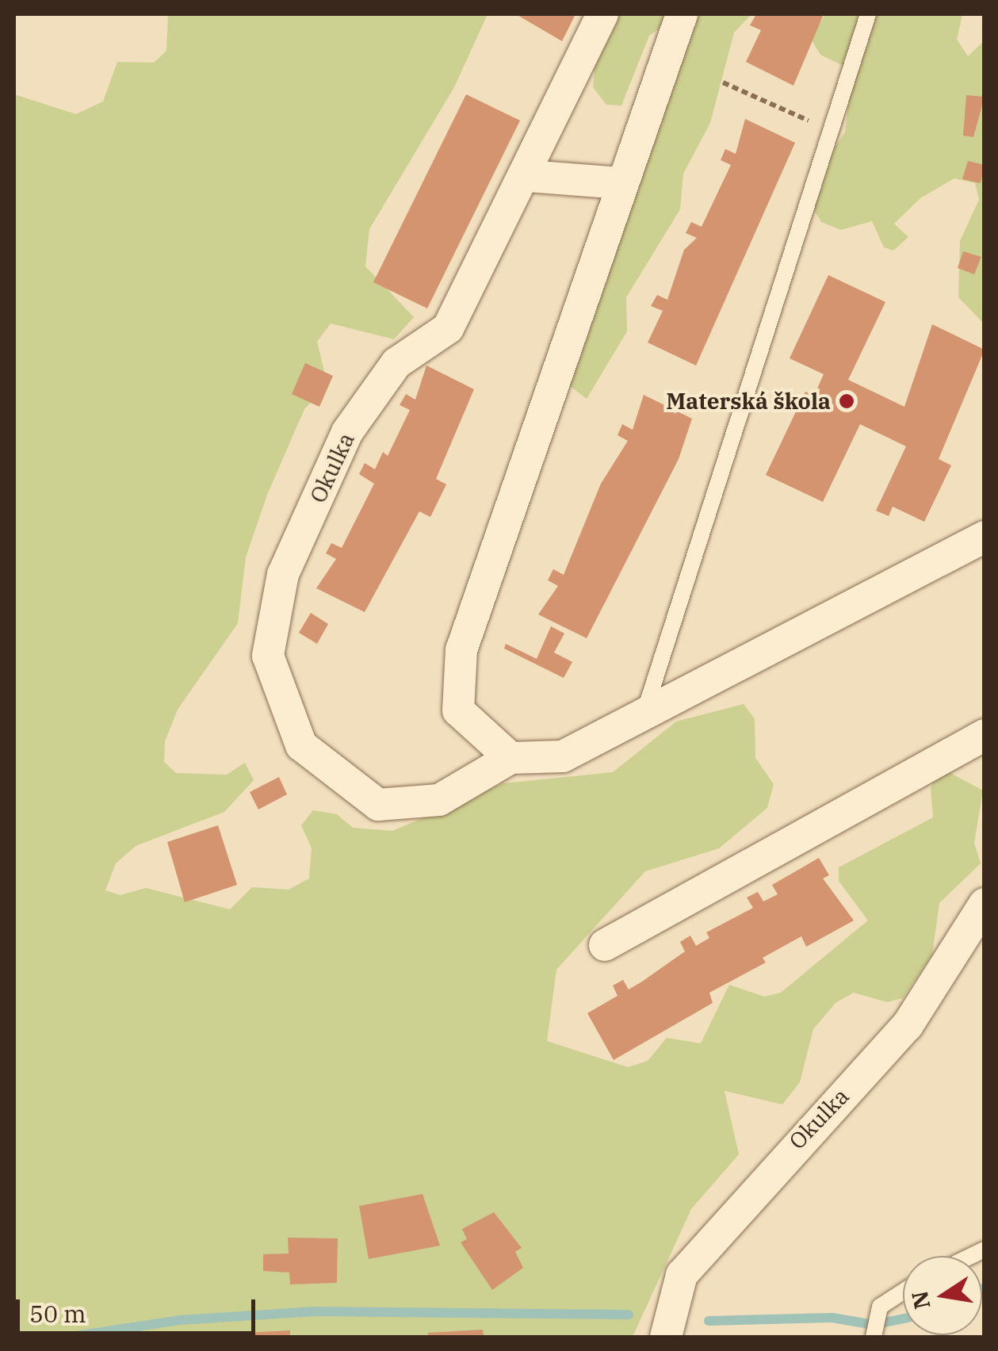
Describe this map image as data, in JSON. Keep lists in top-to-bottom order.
{
  "streets": {
    "street": ["Okulka"]
  },
  "places": ["Materská škola"],
  "scale_bar": "50 m",
  "north": "left"
}
